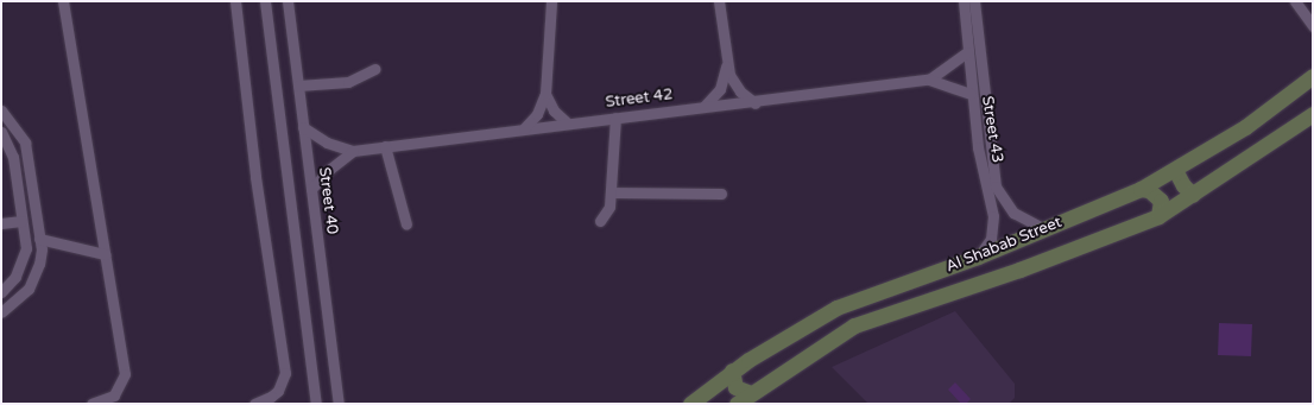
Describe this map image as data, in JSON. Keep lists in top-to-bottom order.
{
  "streets": {
    "street": [
      "Street 42",
      "Street 43",
      "Street 40",
      "Al Shabab Street"
    ]
  },
  "crossings": [
    ["Street 42", "Street 43"],
    ["Street 42", "Street 40"],
    ["Street 43", "Al Shabab Street"]
  ]
}
